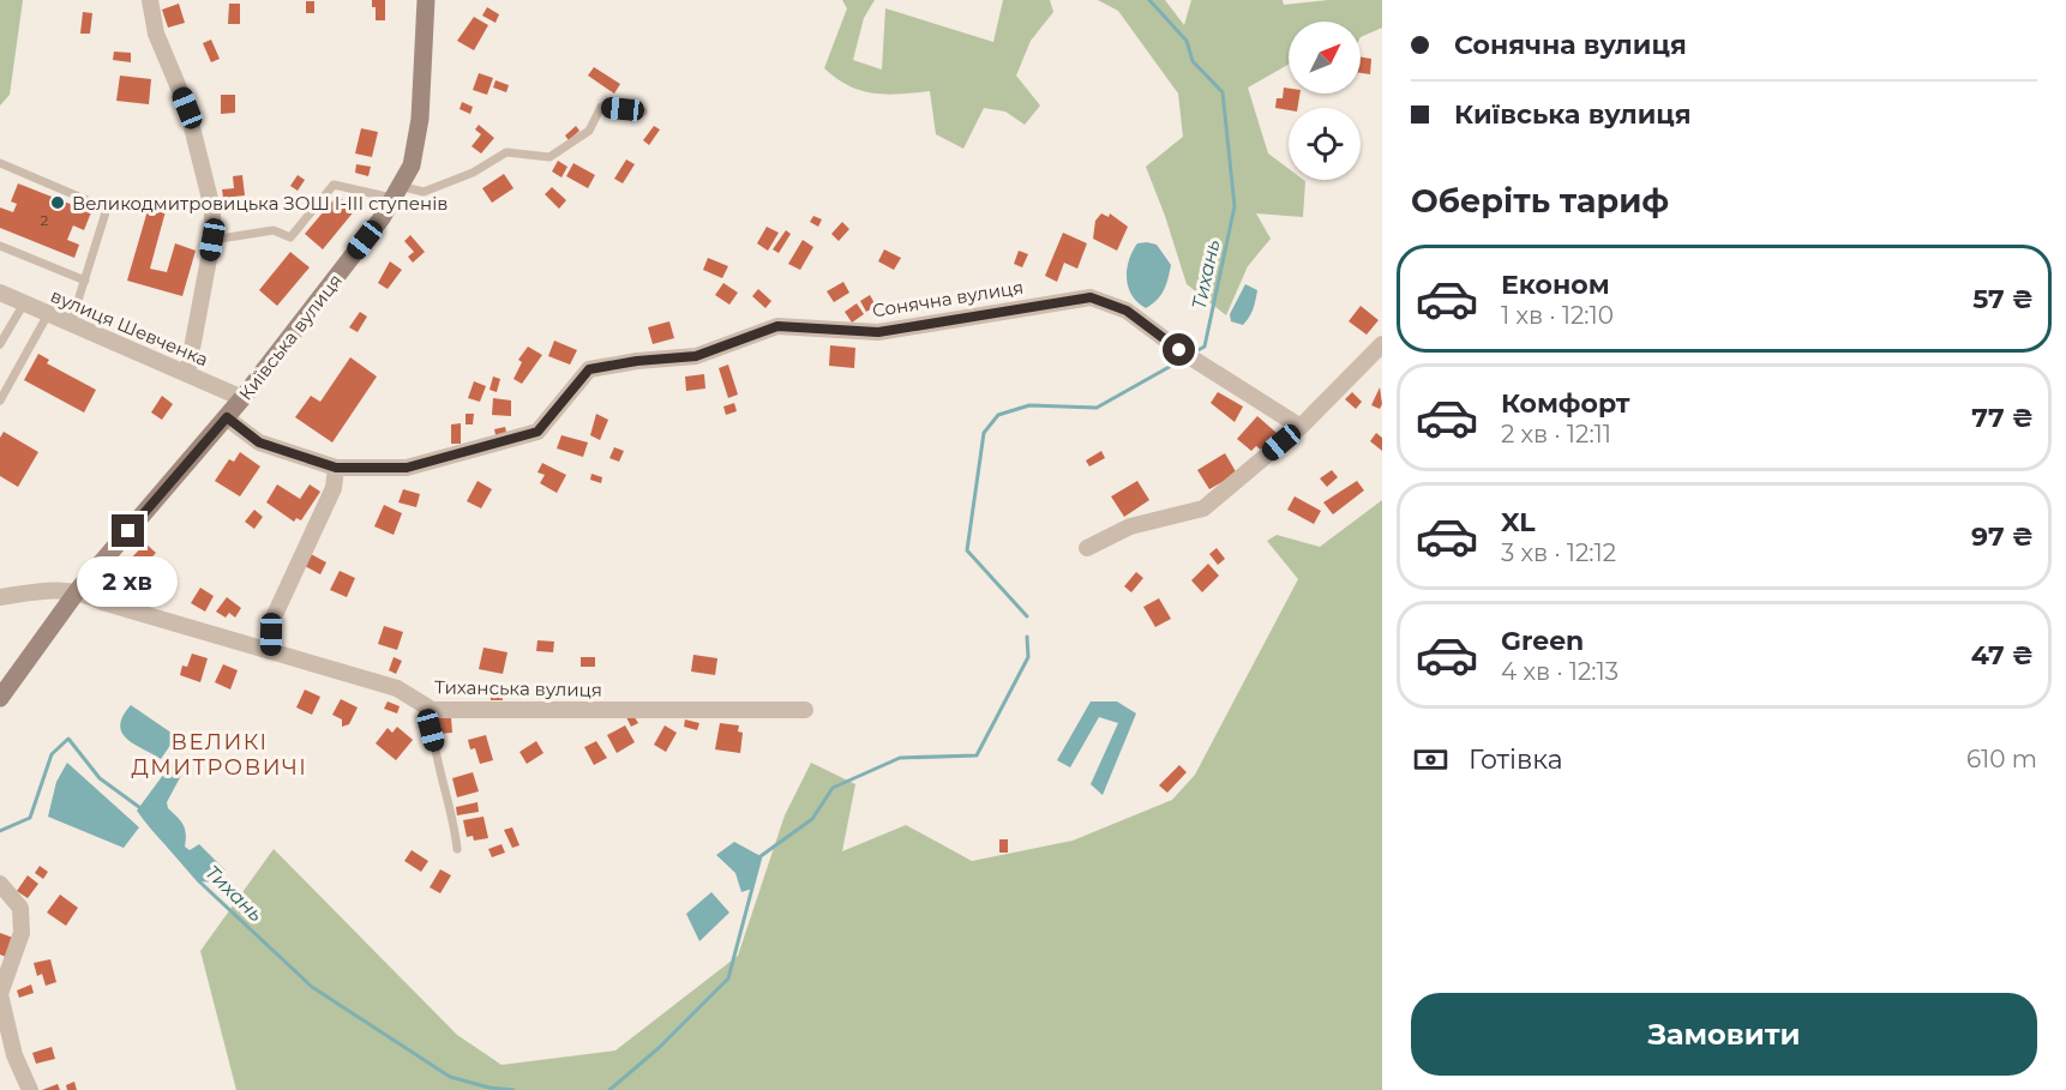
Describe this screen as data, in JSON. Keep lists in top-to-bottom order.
{
  "streets": {
    "main road": ["Київська вулиця"],
    "street": ["Сонячна вулиця", "вулиця Шевченка", "Тиханська вулиця"]
  },
  "crossings": [
    ["Сонячна вулиця", "Київська вулиця"],
    ["вулиця Шевченка", "Київська вулиця"],
    ["Київська вулиця", "Тиханська вулиця"]
  ],
  "districts": ["ВЕЛИКІ ДМИТРОВИЧІ"],
  "water": ["Тихань"],
  "places": ["Великодмитровицька ЗОШ І-ІІІ ступенів"],
  "house_numbers": ["2"],
  "north": "top right",
  "page": {
    "banner": ["Сонячна вулиця", "Київська вулиця"],
    "heading": "Оберіть тариф",
    "list": [
      {
        "name": "Економ",
        "note": "1 хв · 12:10",
        "value": "57 ₴"
      },
      {
        "name": "Комфорт",
        "note": "2 хв · 12:11",
        "value": "77 ₴"
      },
      {
        "name": "XL",
        "note": "3 хв · 12:12",
        "value": "97 ₴"
      },
      {
        "name": "Green",
        "note": "4 хв · 12:13",
        "value": "47 ₴"
      }
    ],
    "bubble": "2 хв",
    "pay": ["Готівка", "610 m"],
    "buttons": "Замовити"
  }
}
